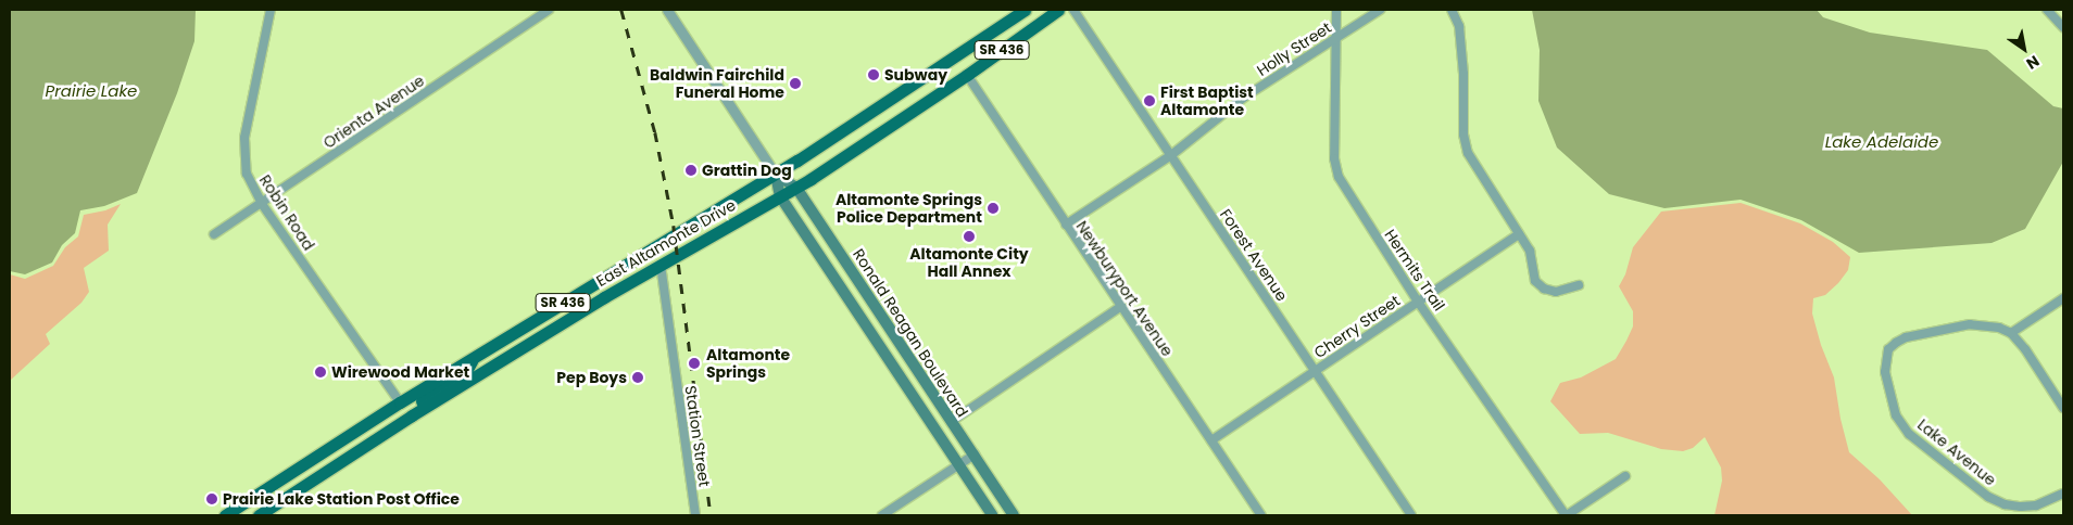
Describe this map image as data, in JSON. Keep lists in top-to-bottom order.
{
  "streets": {
    "main road": ["SR 436", "East Altamonte Drive", "Ronald Reagan Boulevard"],
    "street": [
      "Holly Street",
      "Orienta Avenue",
      "Robin Road",
      "Forest Avenue",
      "Hermits Trail",
      "Newburyport Avenue",
      "Cherry Street",
      "Station Street",
      "Lake Avenue"
    ]
  },
  "crossings": [
    ["Holly Street", "Forest Avenue"],
    ["Holly Street", "Hermits Trail"],
    ["Holly Street", "Newburyport Avenue"],
    ["Orienta Avenue", "Robin Road"],
    ["Robin Road", "East Altamonte Drive"],
    ["East Altamonte Drive", "Newburyport Avenue"],
    ["East Altamonte Drive", "Ronald Reagan Boulevard"],
    ["East Altamonte Drive", "Station Street"],
    ["Forest Avenue", "Cherry Street"],
    ["Hermits Trail", "Cherry Street"],
    ["Newburyport Avenue", "Cherry Street"]
  ],
  "water": ["Prairie Lake", "Lake Adelaide"],
  "places": [
    "Subway",
    "Baldwin Fairchild Funeral Home",
    "First Baptist Altamonte",
    "Grattin Dog",
    "Altamonte Springs Police Department",
    "Altamonte City Hall Annex",
    "Altamonte Springs",
    "Wirewood Market",
    "Pep Boys",
    "Prairie Lake Station Post Office"
  ],
  "north": "bottom right"
}
